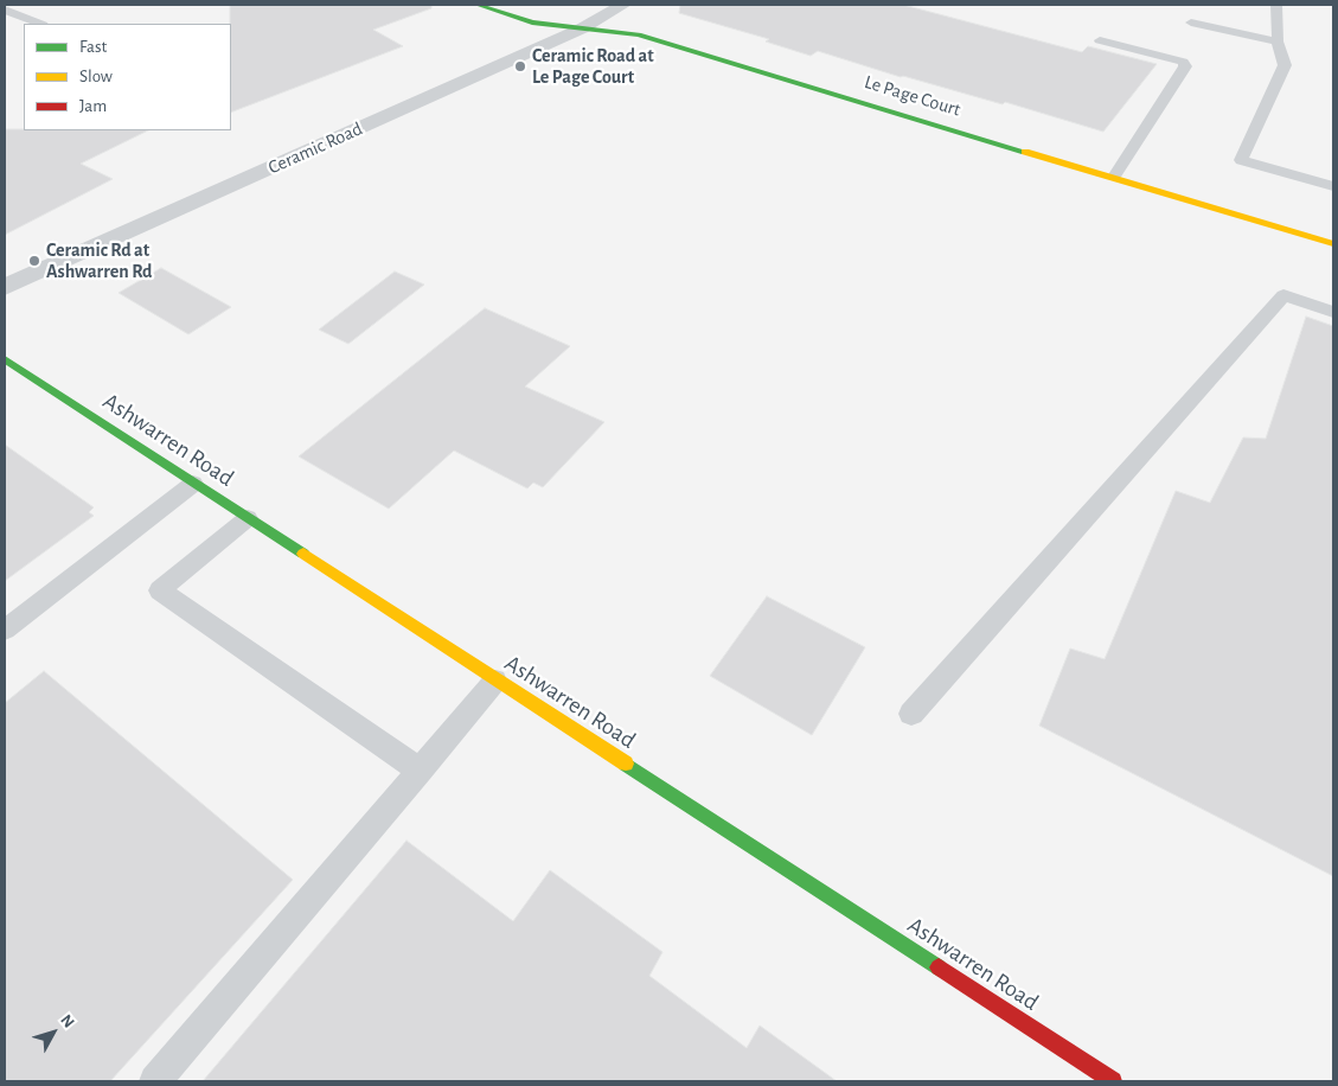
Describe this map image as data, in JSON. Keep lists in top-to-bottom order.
{
  "streets": {
    "street": ["Le Page Court", "Ceramic Road", "Ashwarren Road"]
  },
  "crossings": [
    ["Le Page Court", "Ceramic Road"]
  ],
  "places": ["Ceramic Road at Le Page Court", "Ceramic Rd at Ashwarren Rd"],
  "legend": ["Fast", "Slow", "Jam"],
  "north": "top right"
}
